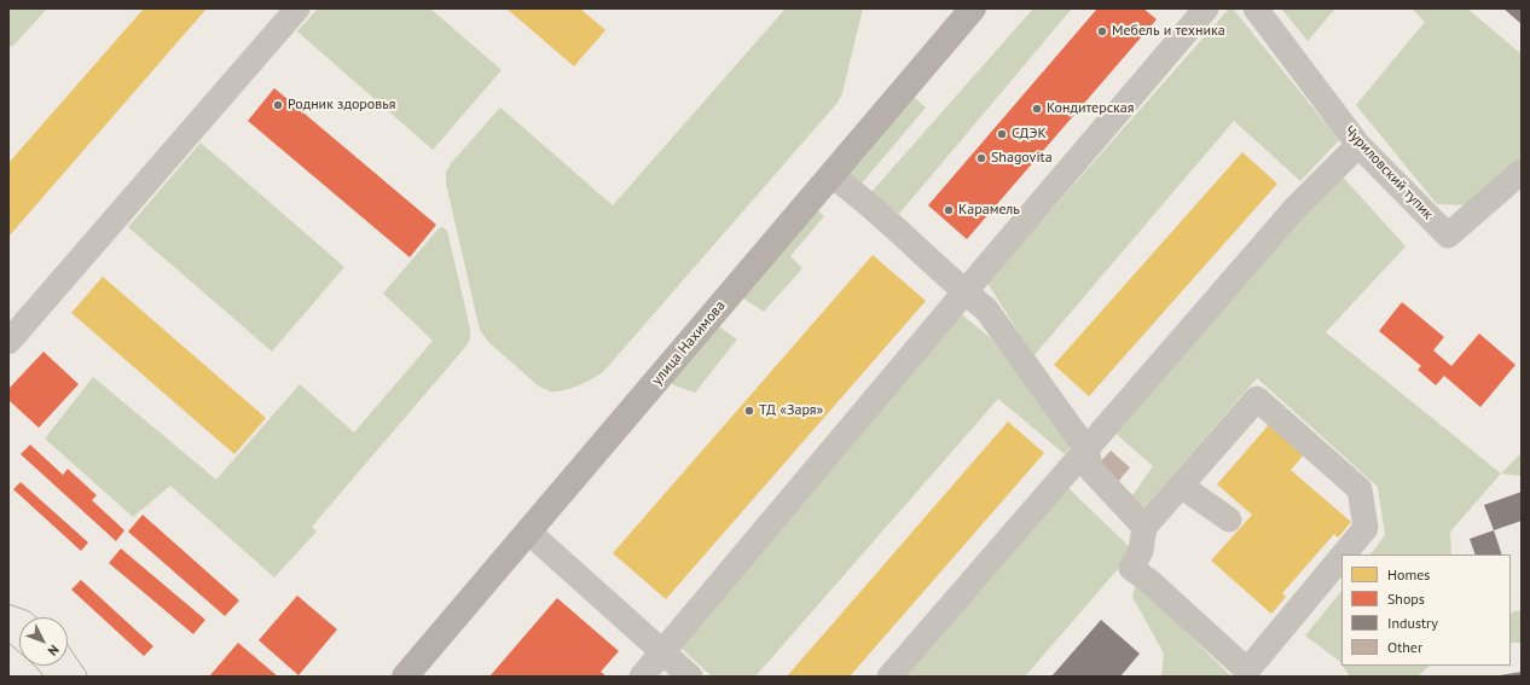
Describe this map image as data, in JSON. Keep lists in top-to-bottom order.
{
  "streets": {
    "main road": ["улица Нахимова"],
    "street": ["Чуриловский тупик"]
  },
  "places": [
    "Мебель и техника",
    "Родник здоровья",
    "Кондитерская",
    "СДЭК",
    "Shagovita",
    "Карамель",
    "ТД «Заря»"
  ],
  "legend": [
    "Homes",
    "Shops",
    "Industry",
    "Other"
  ],
  "north": "bottom right"
}
